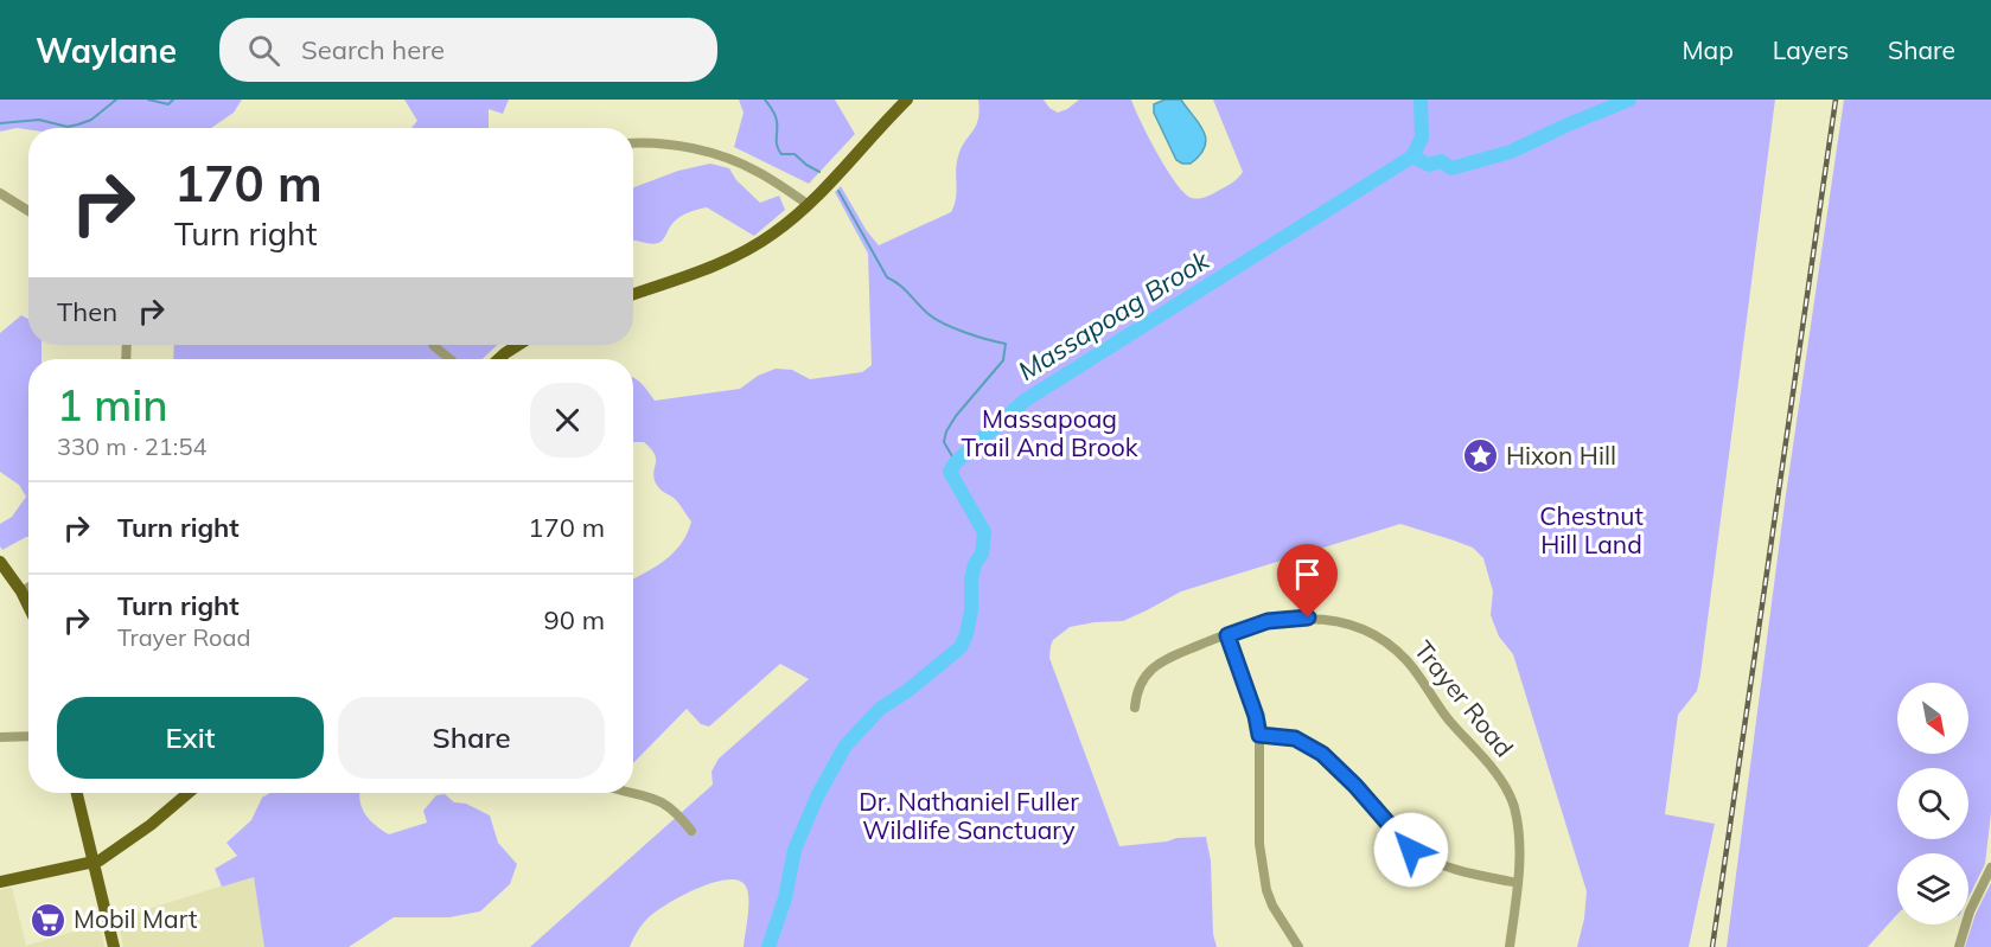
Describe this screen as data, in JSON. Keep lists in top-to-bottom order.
{
  "streets": {
    "street": ["Trayer Road"]
  },
  "water": ["Massapoag Brook"],
  "parks": ["Massapoag Trail And Brook", "Chestnut Hill Land", "Dr. Nathaniel Fuller Wildlife Sanctuary"],
  "places": {
    "place": ["Hixon Hill"],
    "supermarket": ["Mobil Mart"]
  },
  "north": "bottom right",
  "page": {
    "header": "Waylane",
    "search": "Search here",
    "nav": ["Map", "Layers", "Share"],
    "turn": ["170 m", "Turn right"],
    "then": "Then",
    "heading": ["1 min", "330 m · 21:54"],
    "list": [
      {
        "name": "Turn right",
        "value": "170 m"
      },
      {
        "name": "Turn right",
        "note": "Trayer Road",
        "value": "90 m"
      }
    ],
    "buttons": ["Exit", "Share"]
  }
}
